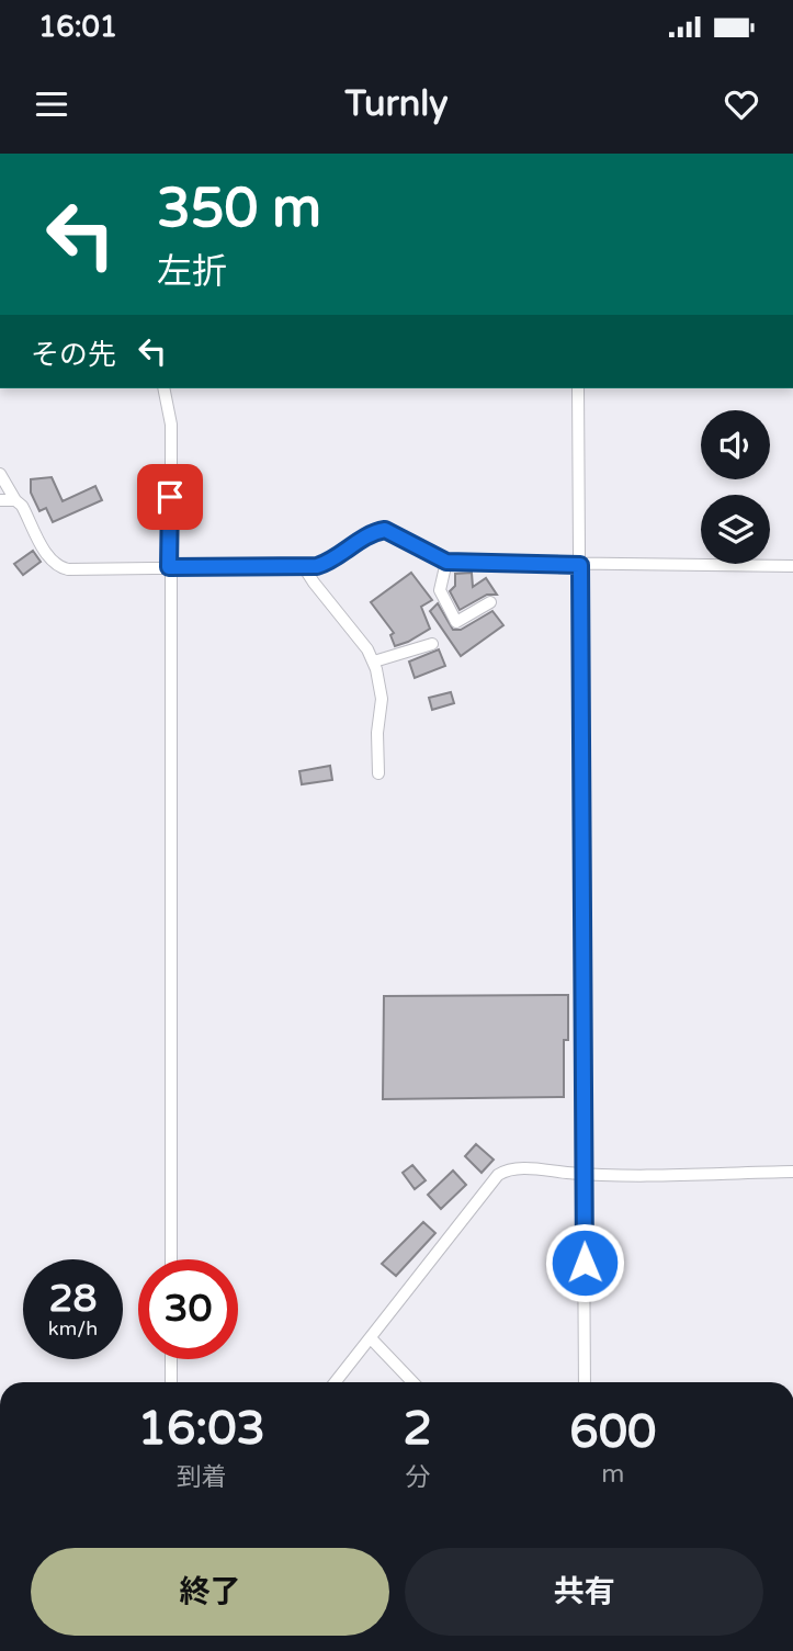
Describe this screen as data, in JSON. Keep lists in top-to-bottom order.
{
  "page": {
    "status": "16:01",
    "header": "Turnly",
    "turn": ["350 m", "左折"],
    "then": "その先",
    "speed": "28 km/h",
    "limit": "30",
    "eta": [
      "16:03",
      "到着",
      "2",
      "分",
      "600",
      "m"
    ],
    "buttons": ["終了", "共有"]
  }
}
